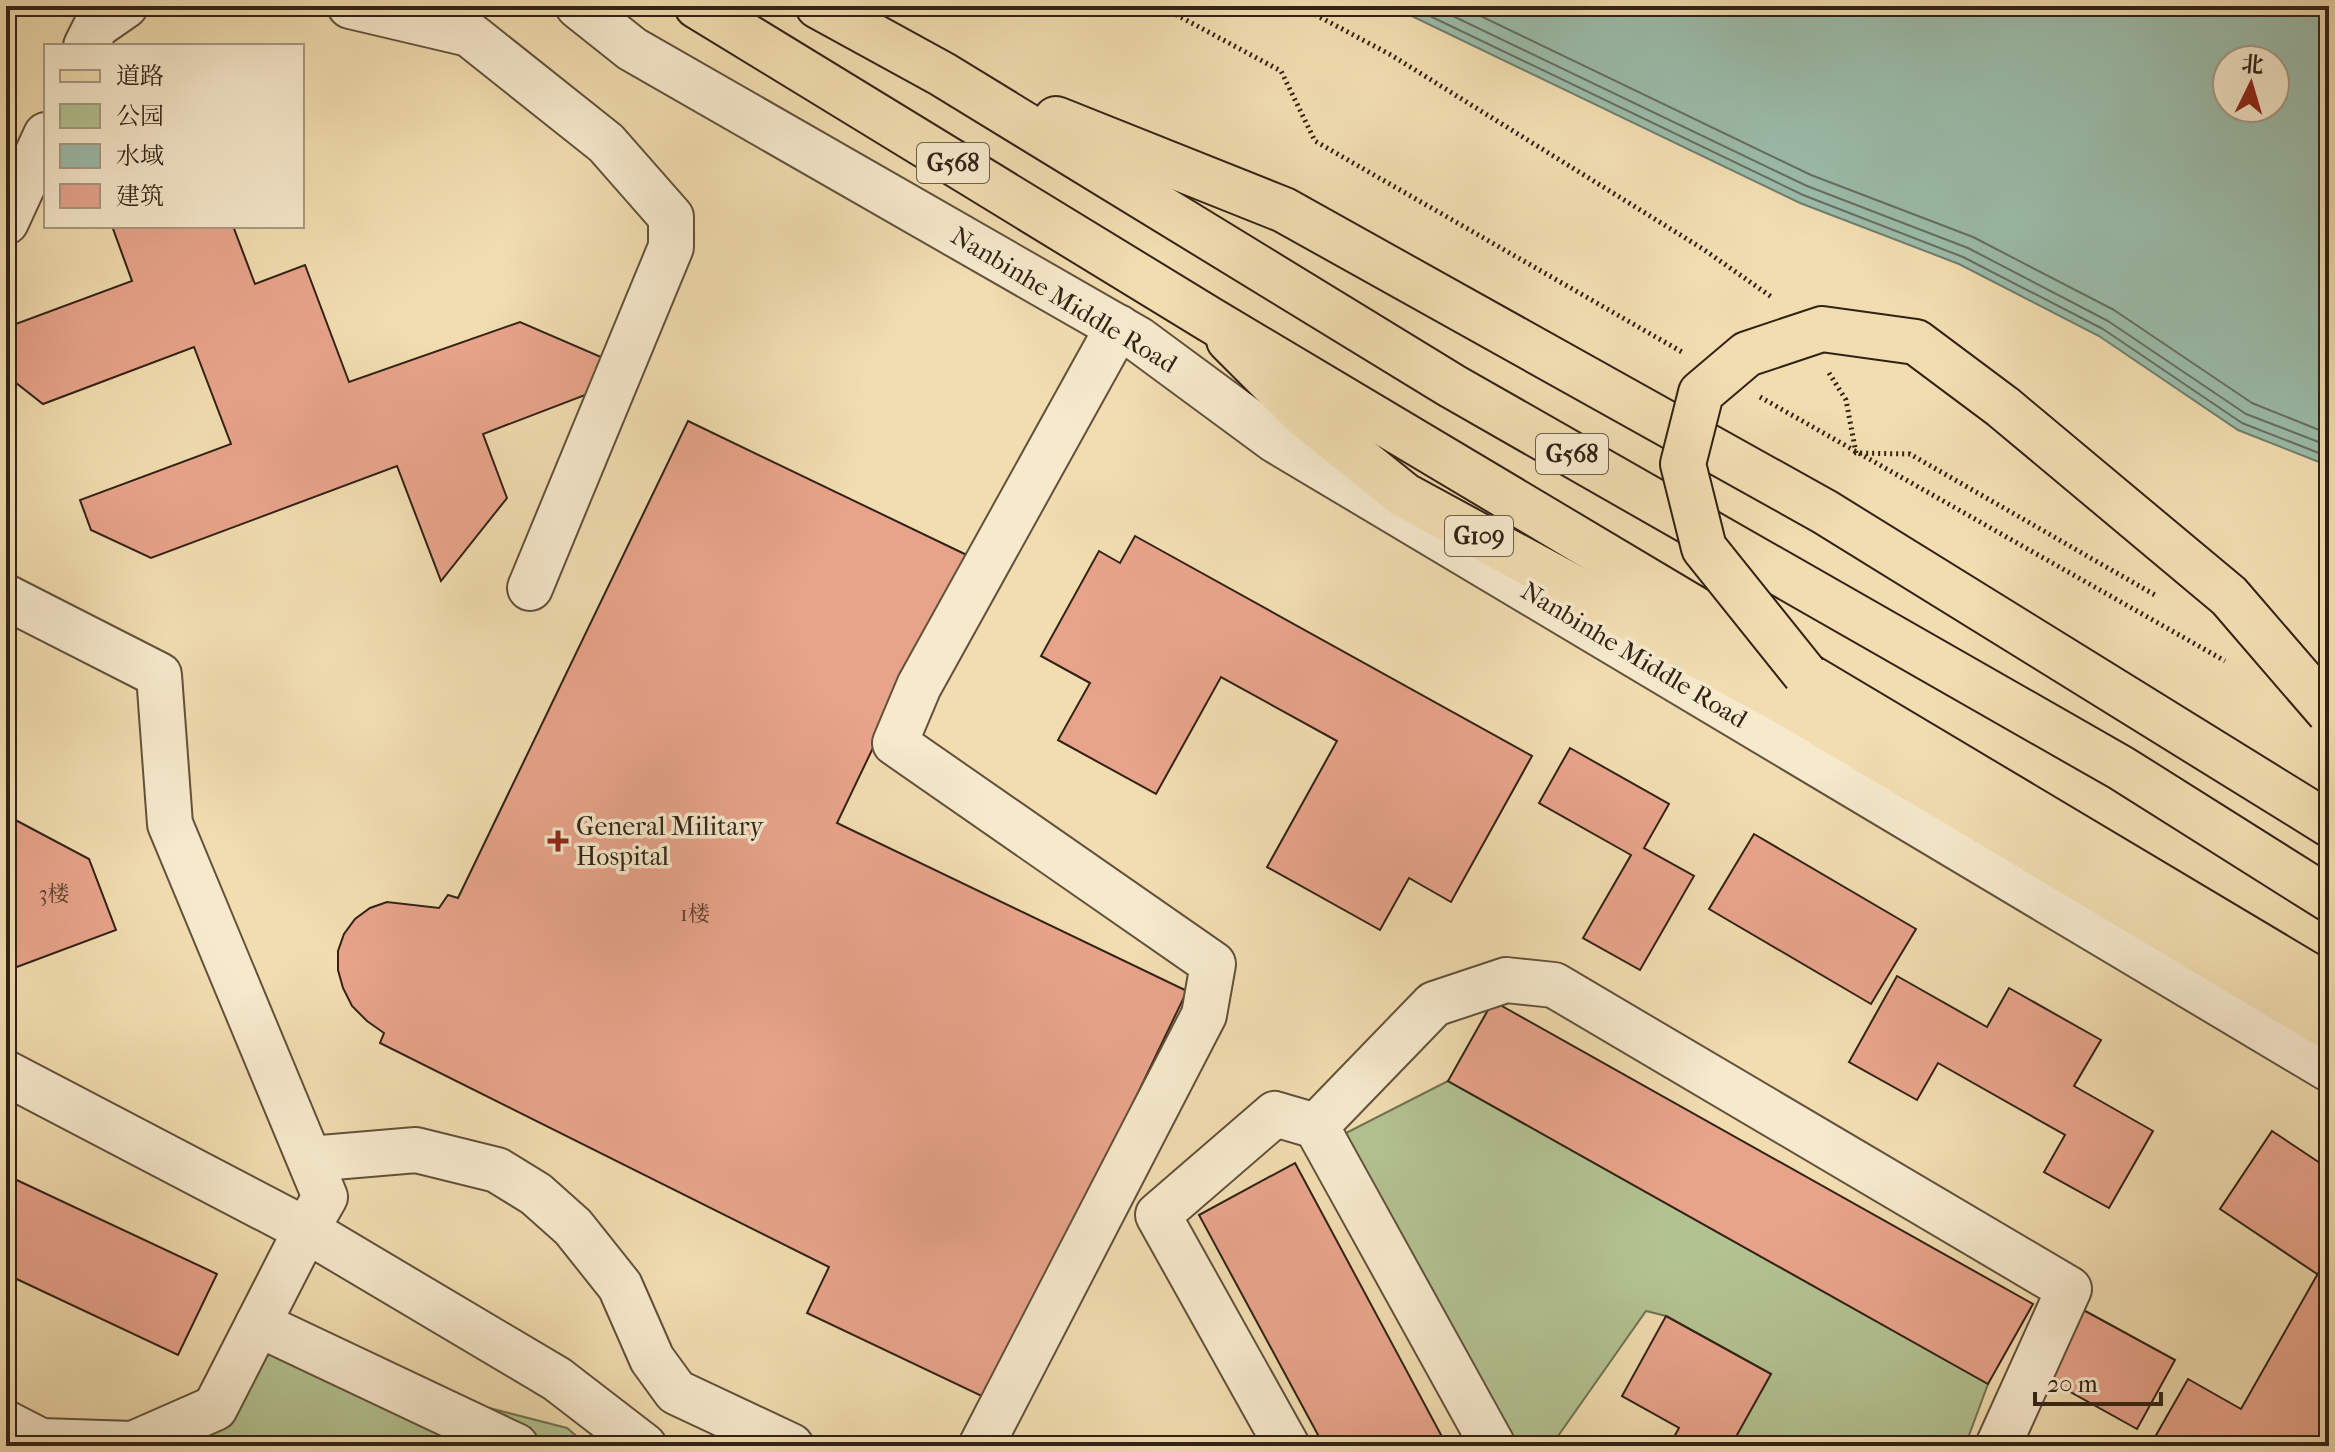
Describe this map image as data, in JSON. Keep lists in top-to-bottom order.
{
  "streets": {
    "main road": ["G568"],
    "street": ["Nanbinhe Middle Road"]
  },
  "places": {
    "health": ["General Military Hospital"]
  },
  "house_numbers": ["3楼", "1楼"],
  "legend": [
    "道路",
    "公园",
    "水域",
    "建筑"
  ],
  "scale_bar": "20 m",
  "north": "top"
}
